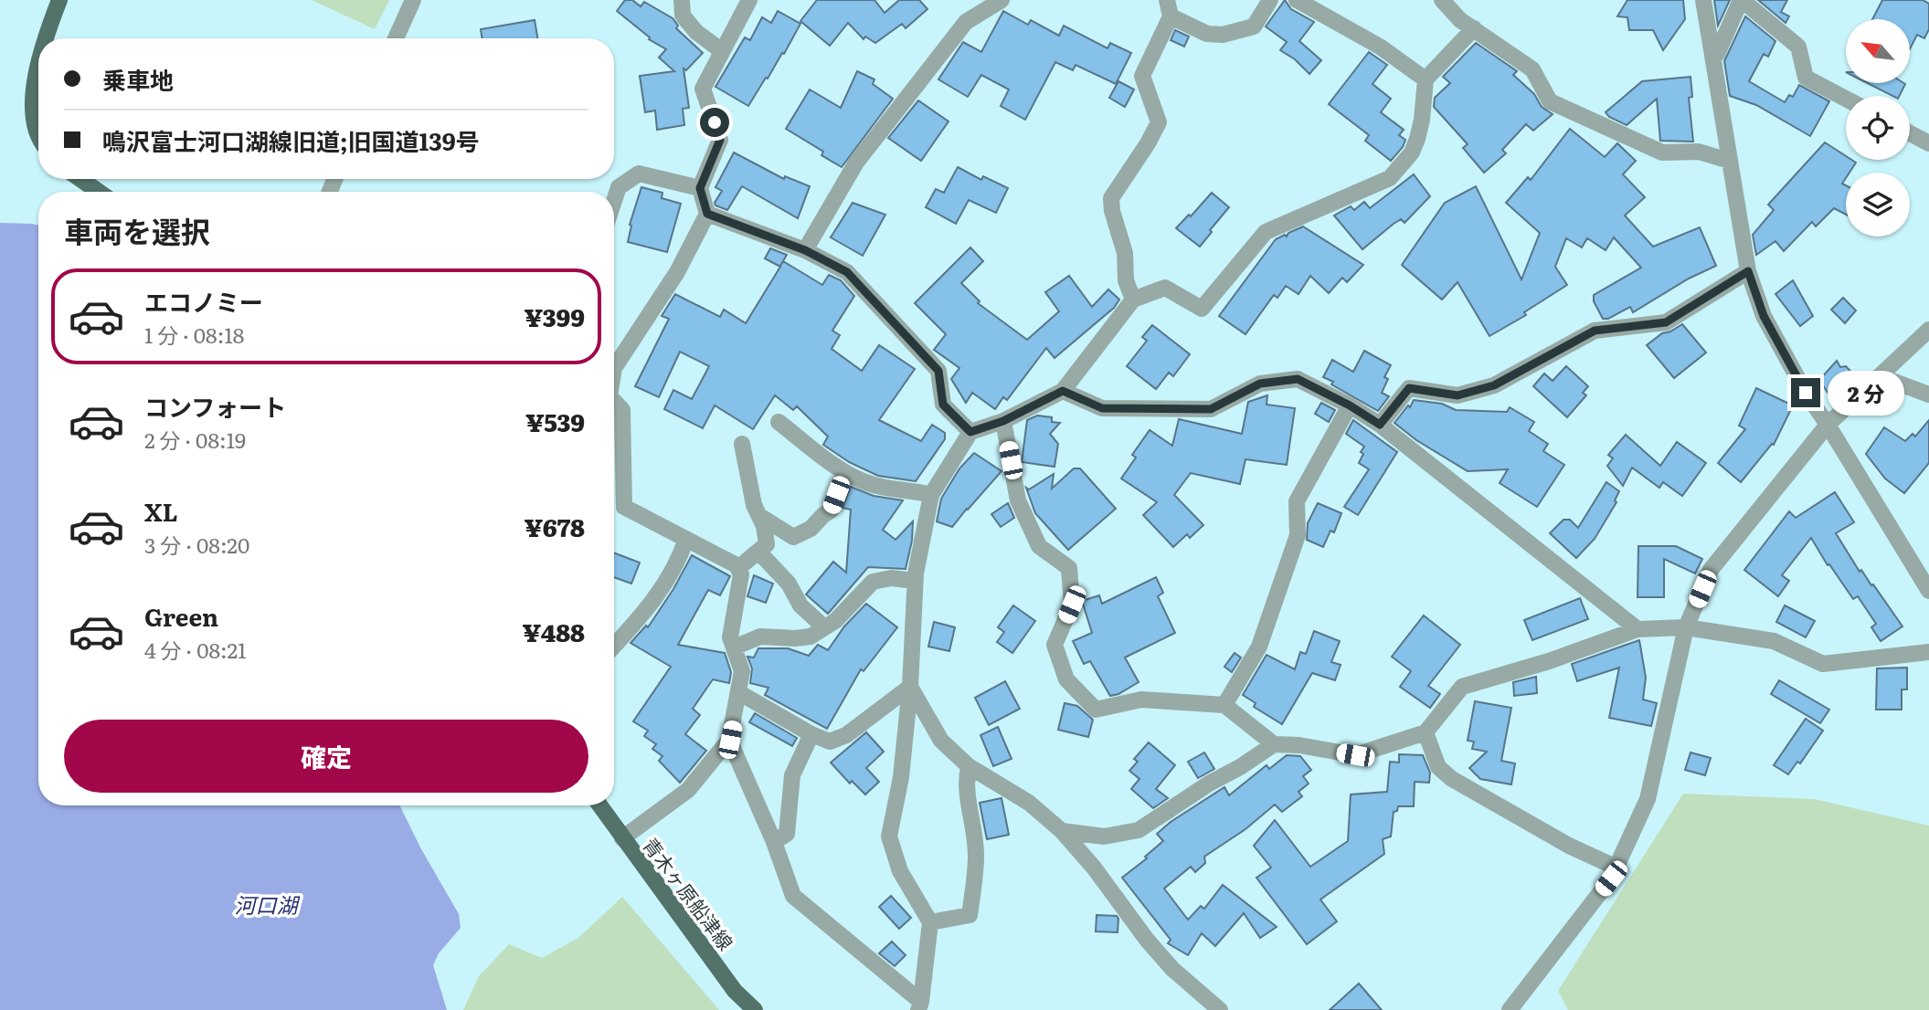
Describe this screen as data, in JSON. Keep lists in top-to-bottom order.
{
  "streets": {
    "main road": ["青木ヶ原船津線"]
  },
  "water": ["河口湖"],
  "north": "top left",
  "page": {
    "banner": ["乗車地", "鳴沢富士河口湖線旧道;旧国道139号"],
    "heading": "車両を選択",
    "list": [
      {
        "name": "エコノミー",
        "note": "1 分 · 08:18",
        "value": "¥399"
      },
      {
        "name": "コンフォート",
        "note": "2 分 · 08:19",
        "value": "¥539"
      },
      {
        "name": "XL",
        "note": "3 分 · 08:20",
        "value": "¥678"
      },
      {
        "name": "Green",
        "note": "4 分 · 08:21",
        "value": "¥488"
      }
    ],
    "bubble": "2 分",
    "buttons": "確定"
  }
}
